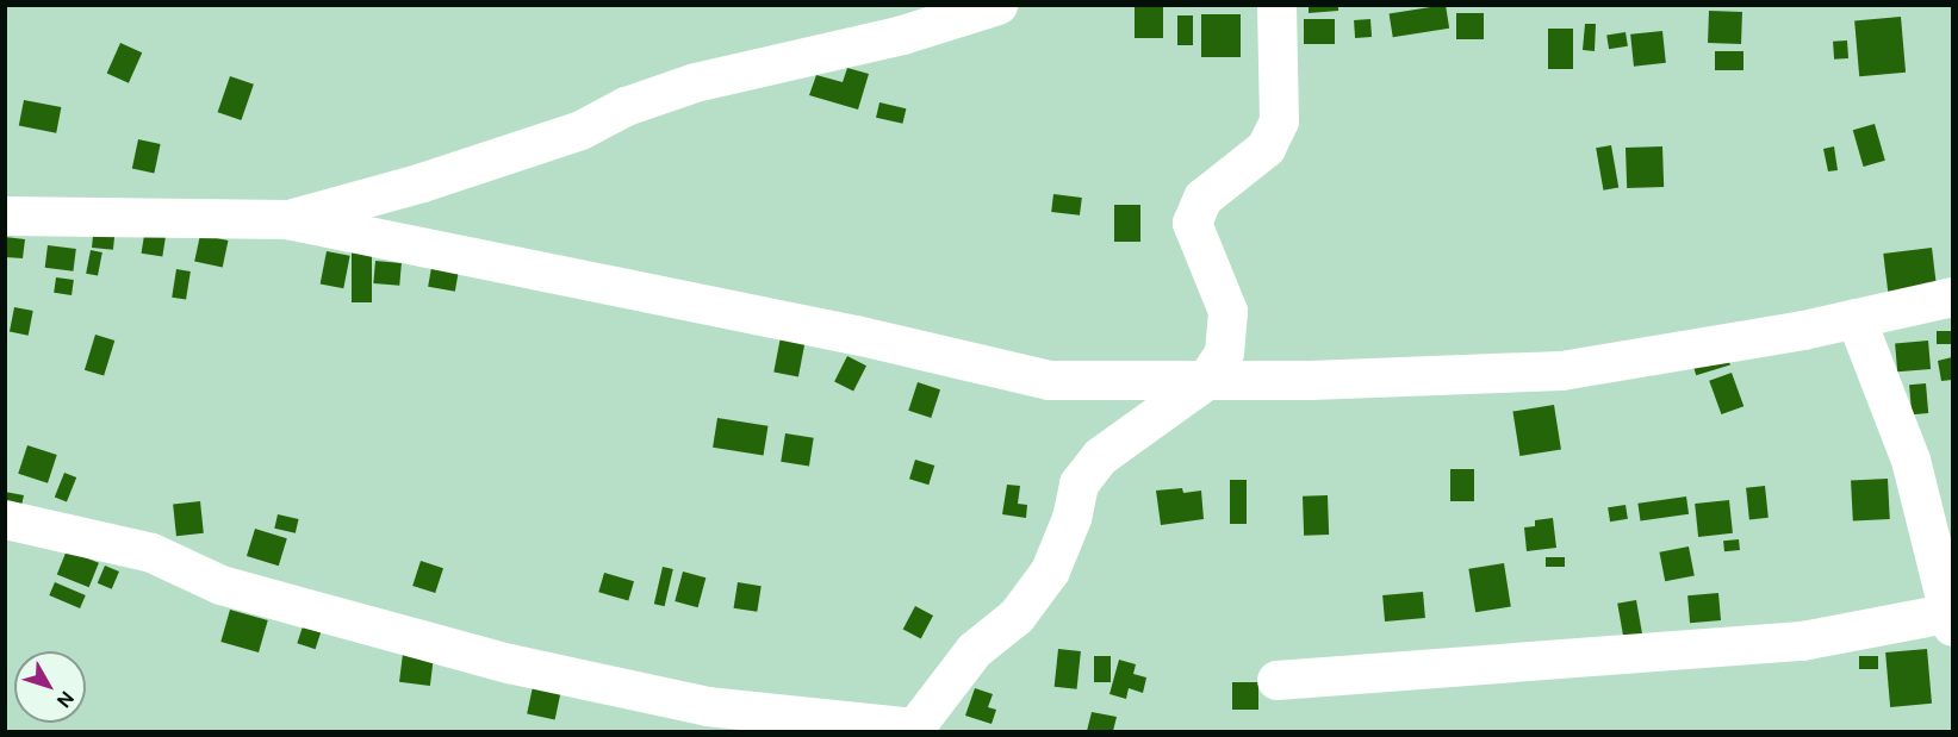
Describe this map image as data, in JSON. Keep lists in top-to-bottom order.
{
  "north": "bottom right"
}
